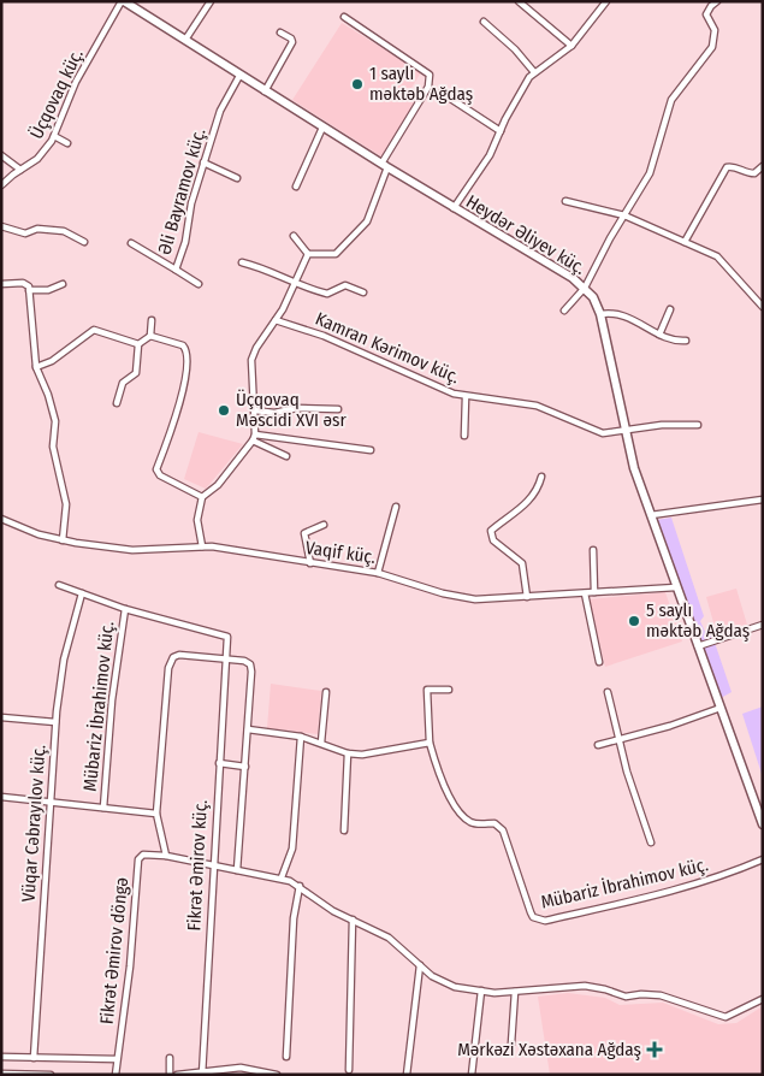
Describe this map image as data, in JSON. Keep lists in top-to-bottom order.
{
  "streets": {
    "main road": ["Heydər Əliyev küç."],
    "street": [
      "Üçqovaq küç.",
      "Əli Bayramov küç.",
      "Kamran Kərimov küç.",
      "Vaqif küç.",
      "Mübariz İbrahimov küç.",
      "Vüqar Cəbrayılov küç.",
      "Fikrət Əmirov küç.",
      "Fikrət Əmirov döngə"
    ]
  },
  "crossings": [
    ["Üçqovaq küç.", "Heydər Əliyev küç."],
    ["Əli Bayramov küç.", "Heydər Əliyev küç."],
    ["Heydər Əliyev küç.", "Kamran Kərimov küç."],
    ["Heydər Əliyev küç.", "Vaqif küç."],
    ["Mübariz İbrahimov küç.", "Fikrət Əmirov küç."]
  ],
  "places": {
    "other": ["1 saylı məktəb Ağdaş", "Üçqovaq Məscidi XVI əsr", "5 saylı məktəb Ağdaş"],
    "health": ["Mərkəzi Xəstəxana Ağdaş"]
  }
}
